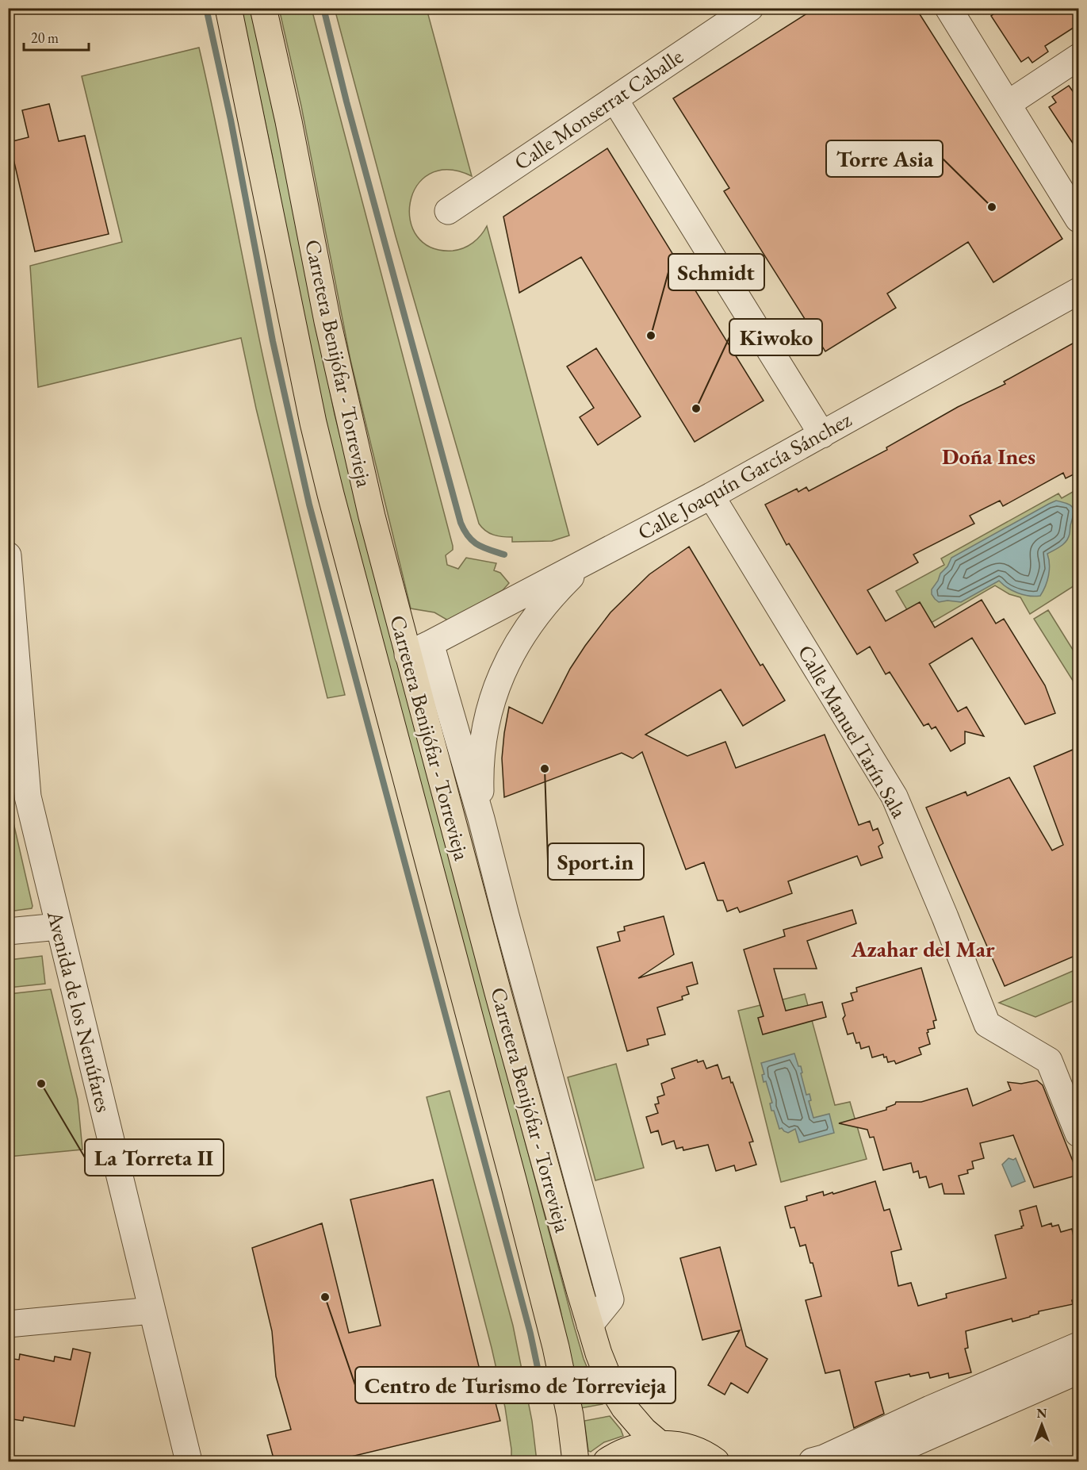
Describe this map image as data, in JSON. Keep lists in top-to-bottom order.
{
  "streets": {
    "main road": ["Carretera Benijófar - Torrevieja"],
    "street": [
      "Calle Monserrat Caballe",
      "Calle Joaquín García Sánchez",
      "Calle Manuel Tarín Sala",
      "Avenida de los Nenúfares"
    ]
  },
  "crossings": [
    ["Carretera Benijófar - Torrevieja", "Calle Joaquín García Sánchez"],
    ["Calle Joaquín García Sánchez", "Calle Manuel Tarín Sala"]
  ],
  "districts": ["Doña Ines", "Azahar del Mar"],
  "places": [
    "Torre Asia",
    "Schmidt",
    "Kiwoko",
    "Sport.in",
    "La Torreta II",
    "Centro de Turismo de Torrevieja"
  ],
  "scale_bar": "20 m",
  "north": "top"
}
